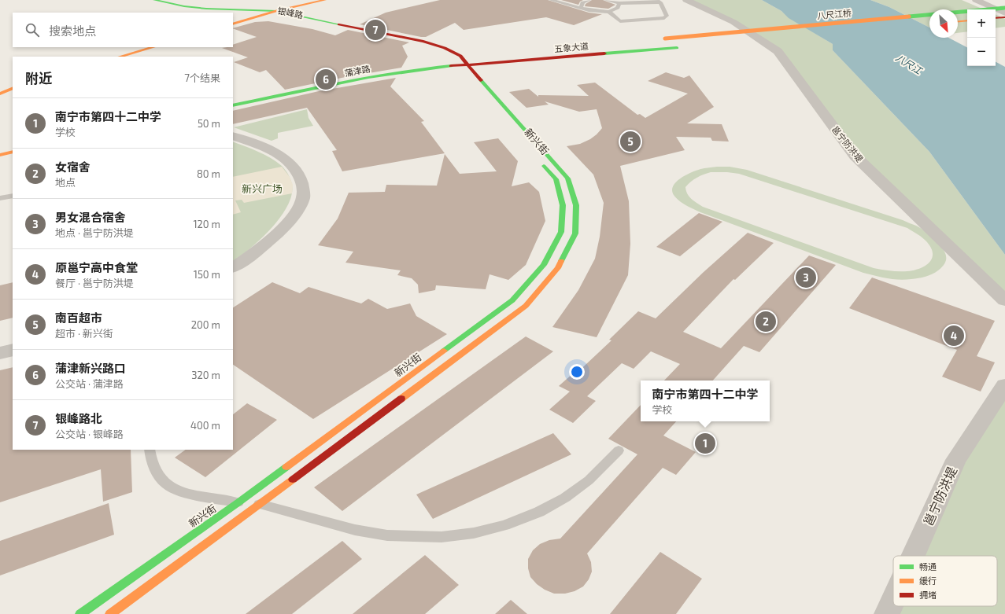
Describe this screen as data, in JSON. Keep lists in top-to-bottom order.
{
  "streets": {
    "main road": [
      "银峰路",
      "八尺江桥",
      "五象大道",
      "蒲津路",
      "新兴街"
    ],
    "street": ["邕宁防洪堤"]
  },
  "crossings": [
    ["银峰路", "新兴街"],
    ["五象大道", "蒲津路"],
    ["五象大道", "新兴街"],
    ["蒲津路", "新兴街"]
  ],
  "water": ["八尺江"],
  "parks": ["新兴广场"],
  "legend": ["畅通", "缓行", "拥堵"],
  "north": "bottom right",
  "page": {
    "map_buttons": ["+", "−"],
    "search": "搜索地点",
    "pins": [
      "7",
      "6",
      "5",
      "3",
      "2",
      "4",
      "1"
    ],
    "heading": ["附近", "7个结果"],
    "list": [
      {
        "mark": "1",
        "name": "南宁市第四十二中学",
        "note": "学校",
        "value": "50 m"
      },
      {
        "mark": "2",
        "name": "女宿舍",
        "note": "地点",
        "value": "80 m"
      },
      {
        "mark": "3",
        "name": "男女混合宿舍",
        "note": "地点 · 邕宁防洪堤",
        "value": "120 m"
      },
      {
        "mark": "4",
        "name": "原邕宁高中食堂",
        "note": "餐厅 · 邕宁防洪堤",
        "value": "150 m"
      },
      {
        "mark": "5",
        "name": "南百超市",
        "note": "超市 · 新兴街",
        "value": "200 m"
      },
      {
        "mark": "6",
        "name": "蒲津新兴路口",
        "note": "公交站 · 蒲津路",
        "value": "320 m"
      },
      {
        "mark": "7",
        "name": "银峰路北",
        "note": "公交站 · 银峰路",
        "value": "400 m"
      }
    ],
    "popup": ["南宁市第四十二中学", "学校"]
  }
}
